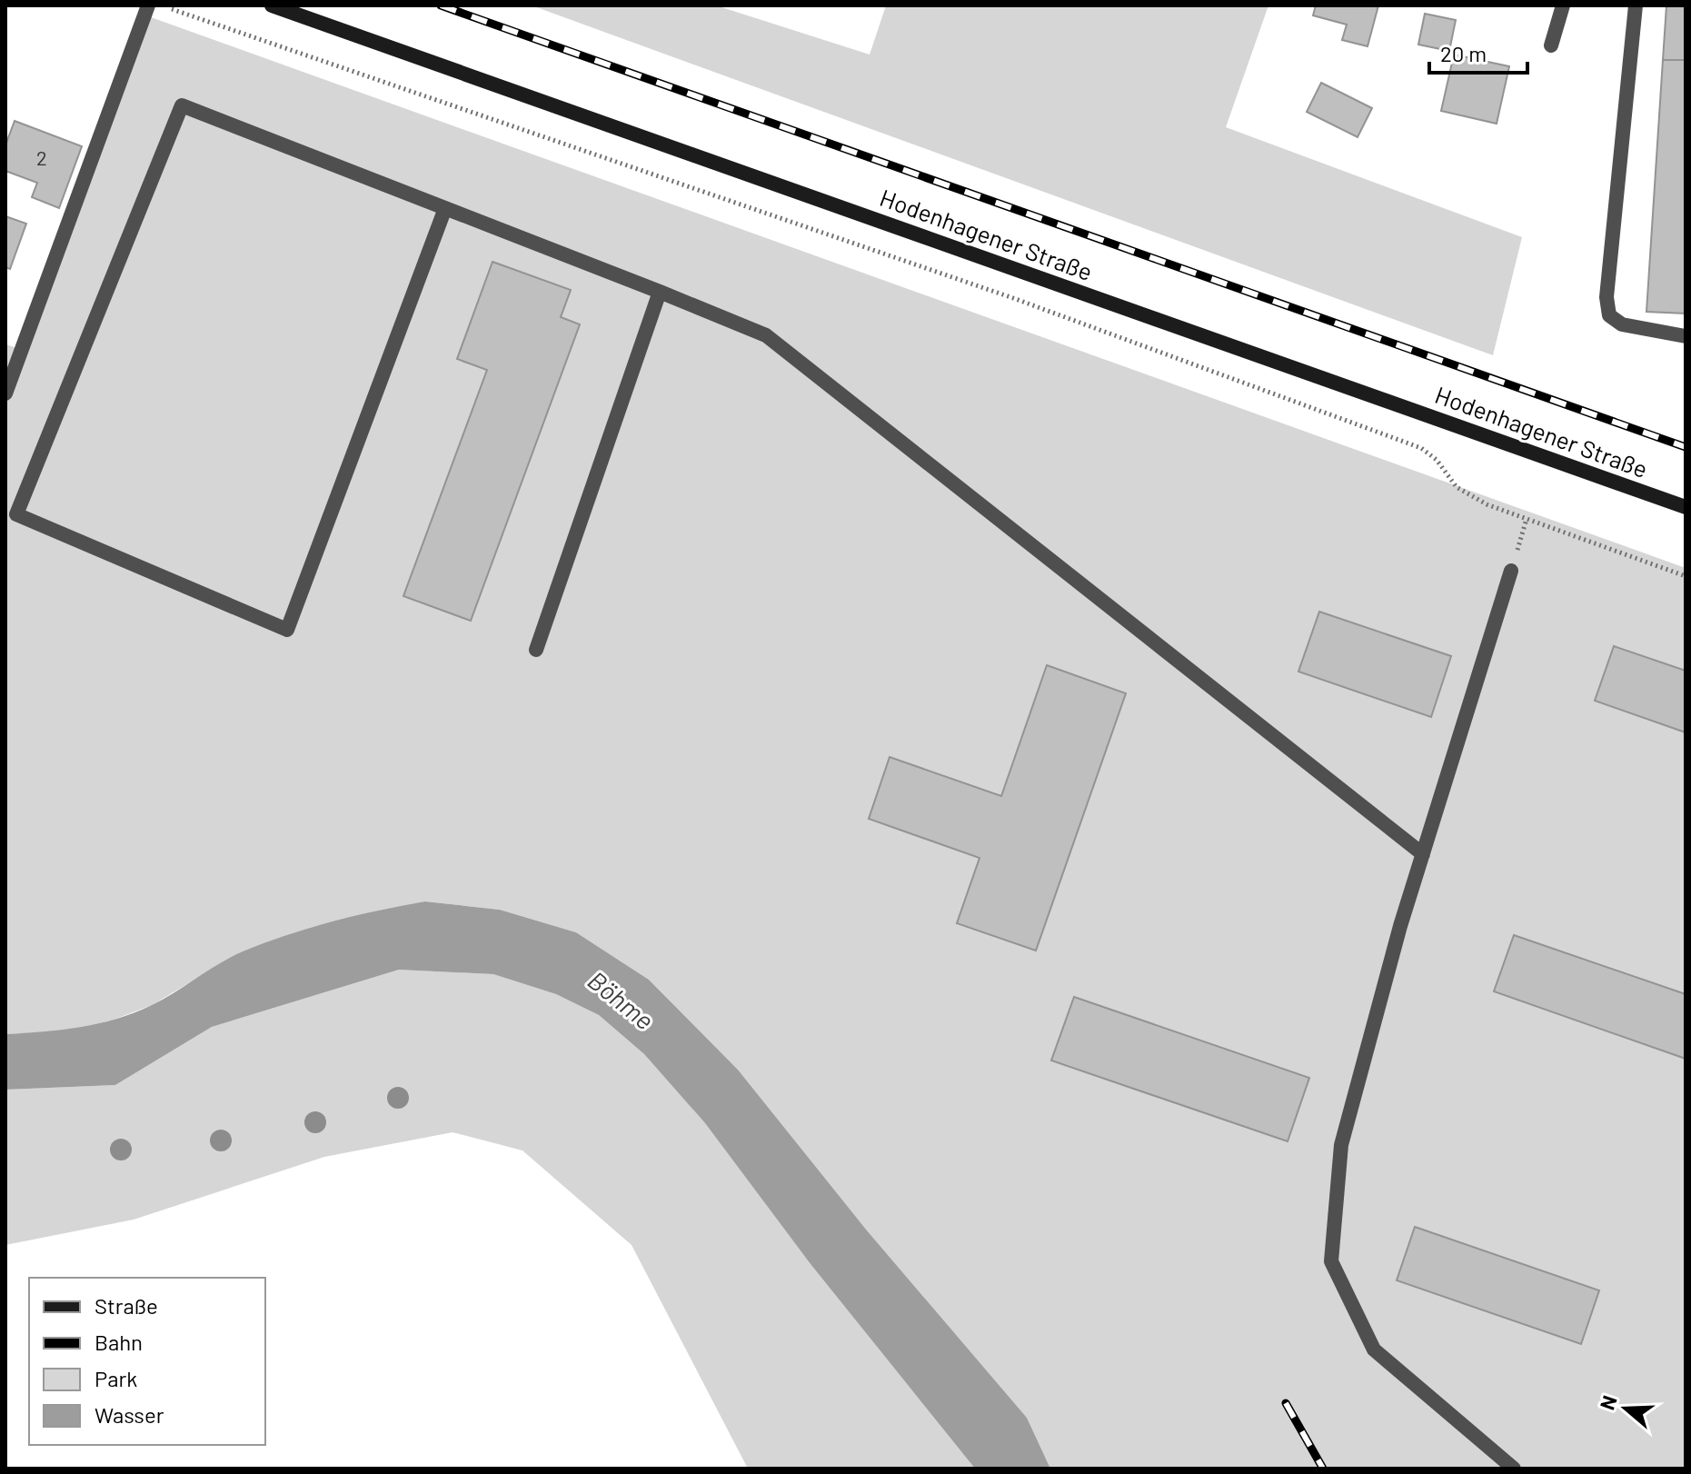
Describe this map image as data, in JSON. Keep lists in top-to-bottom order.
{
  "streets": {
    "main road": ["Hodenhagener Straße"]
  },
  "water": ["Böhme"],
  "house_numbers": ["2"],
  "legend": [
    "Straße",
    "Bahn",
    "Park",
    "Wasser"
  ],
  "scale_bar": "20 m",
  "north": "left"
}
